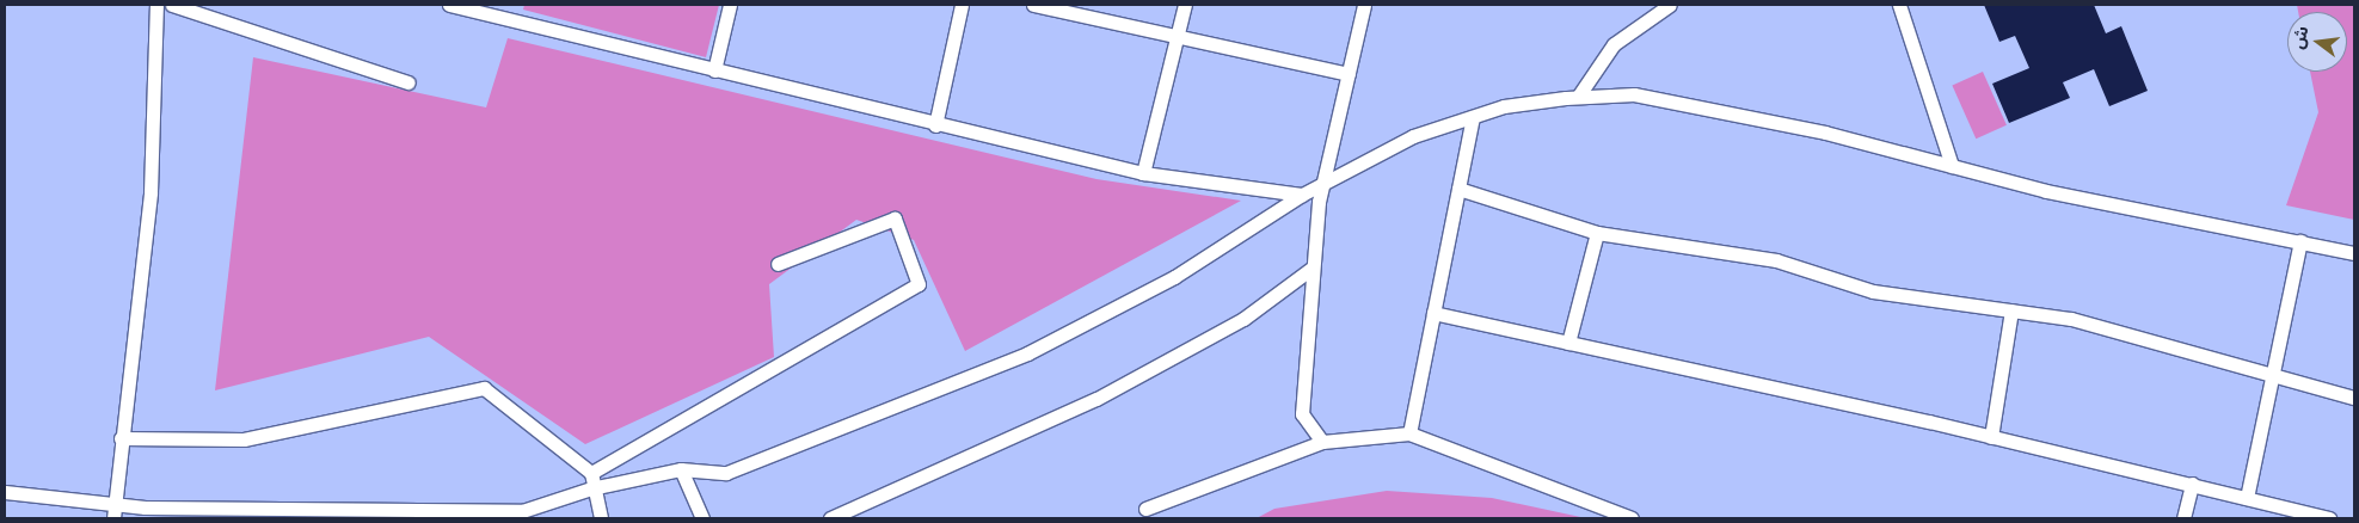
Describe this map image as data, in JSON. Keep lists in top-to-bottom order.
{
  "north": "left"
}
